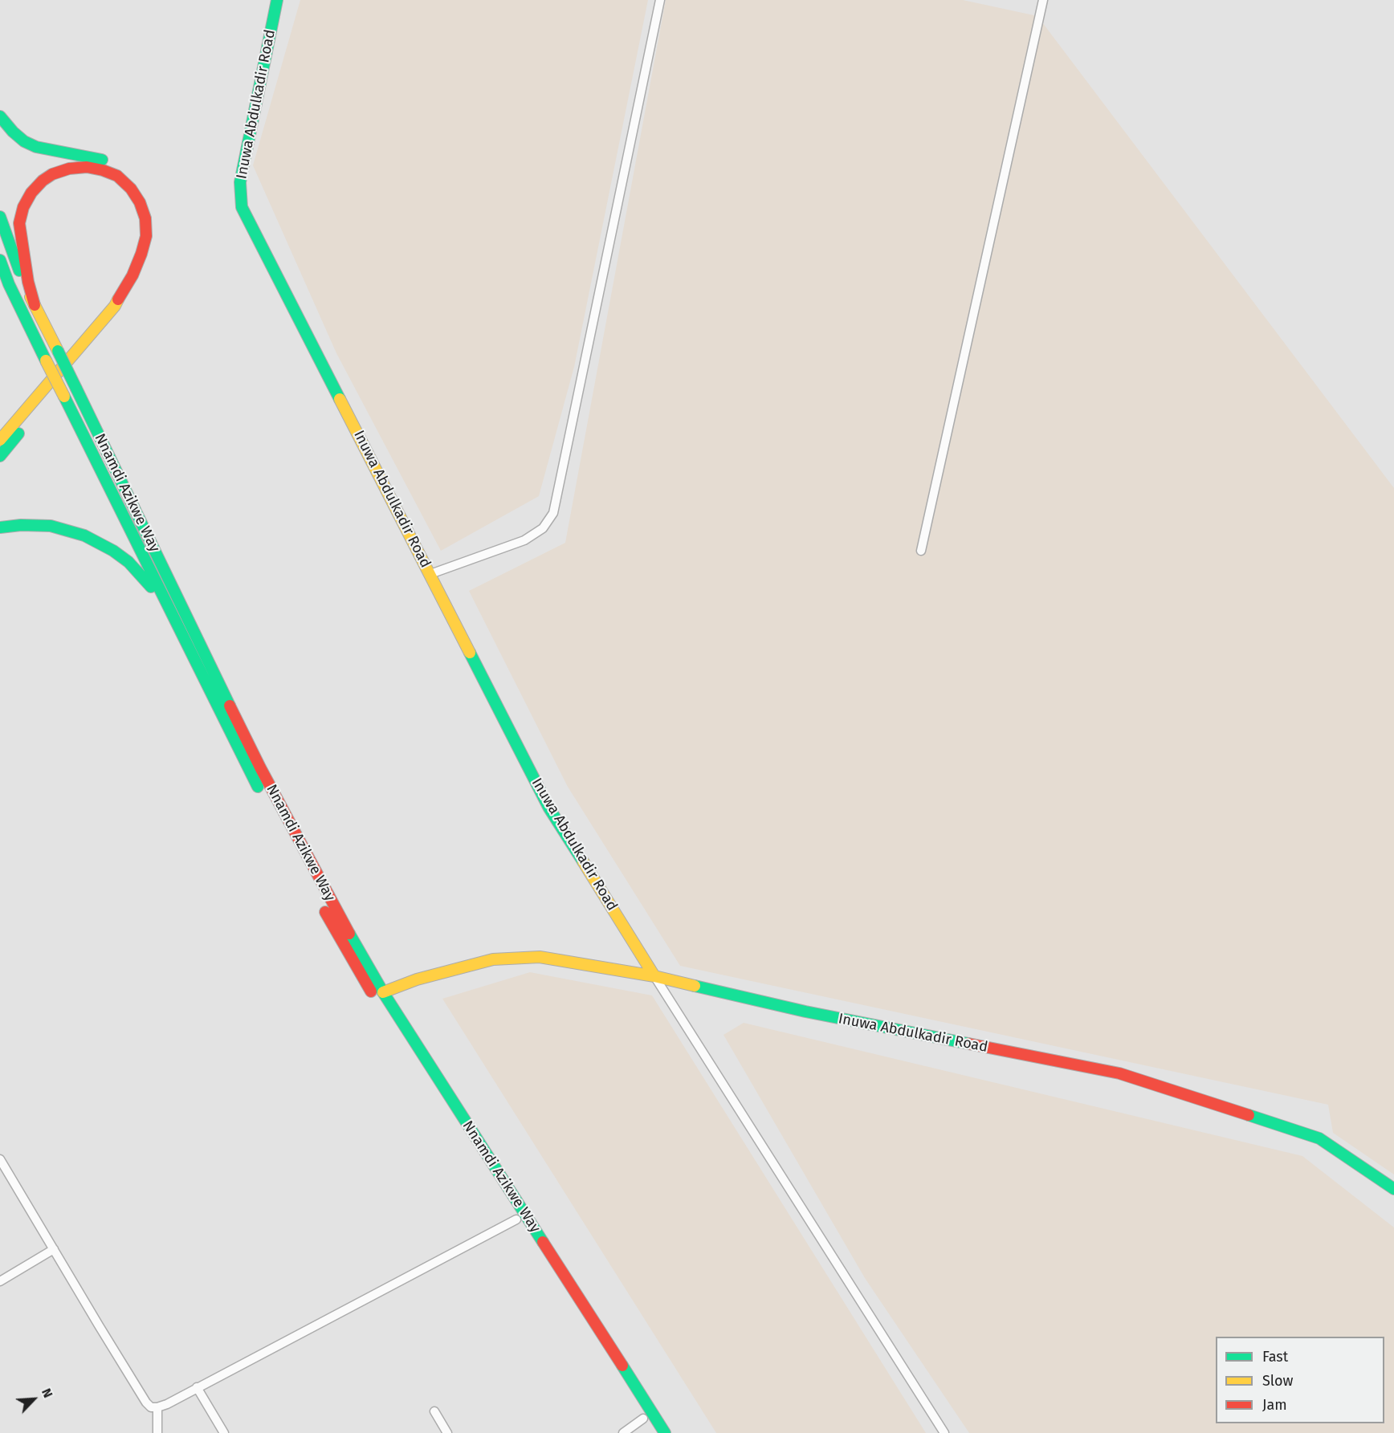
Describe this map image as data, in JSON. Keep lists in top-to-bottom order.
{
  "streets": {
    "main road": ["Inuwa Abdulkadir Road", "Nnamdi Azikwe Way"]
  },
  "legend": ["Fast", "Slow", "Jam"],
  "north": "top right"
}
